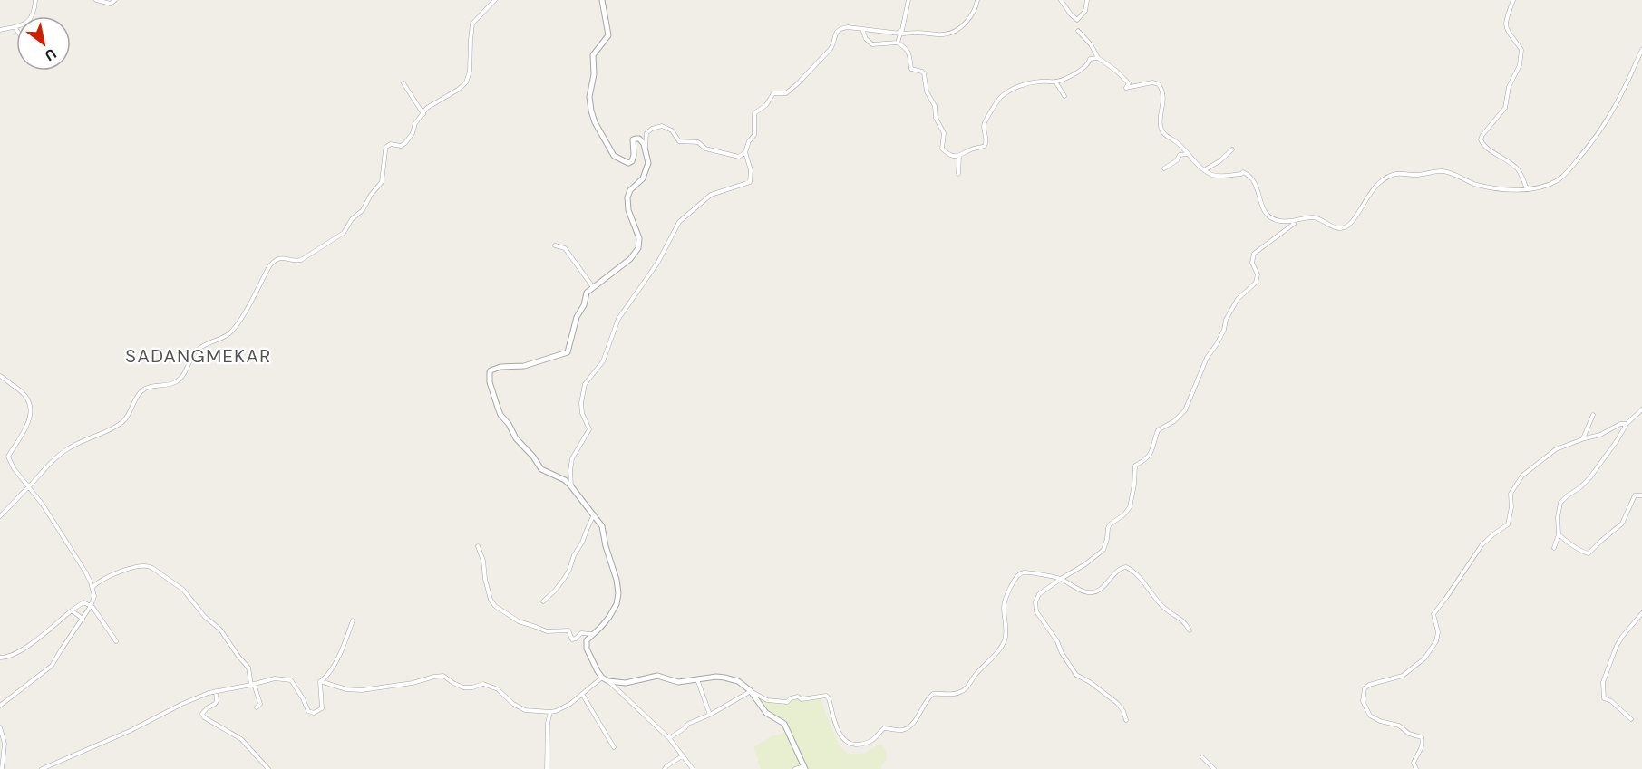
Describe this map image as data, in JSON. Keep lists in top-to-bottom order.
{
  "districts": ["SADANGMEKAR"],
  "north": "bottom right"
}
